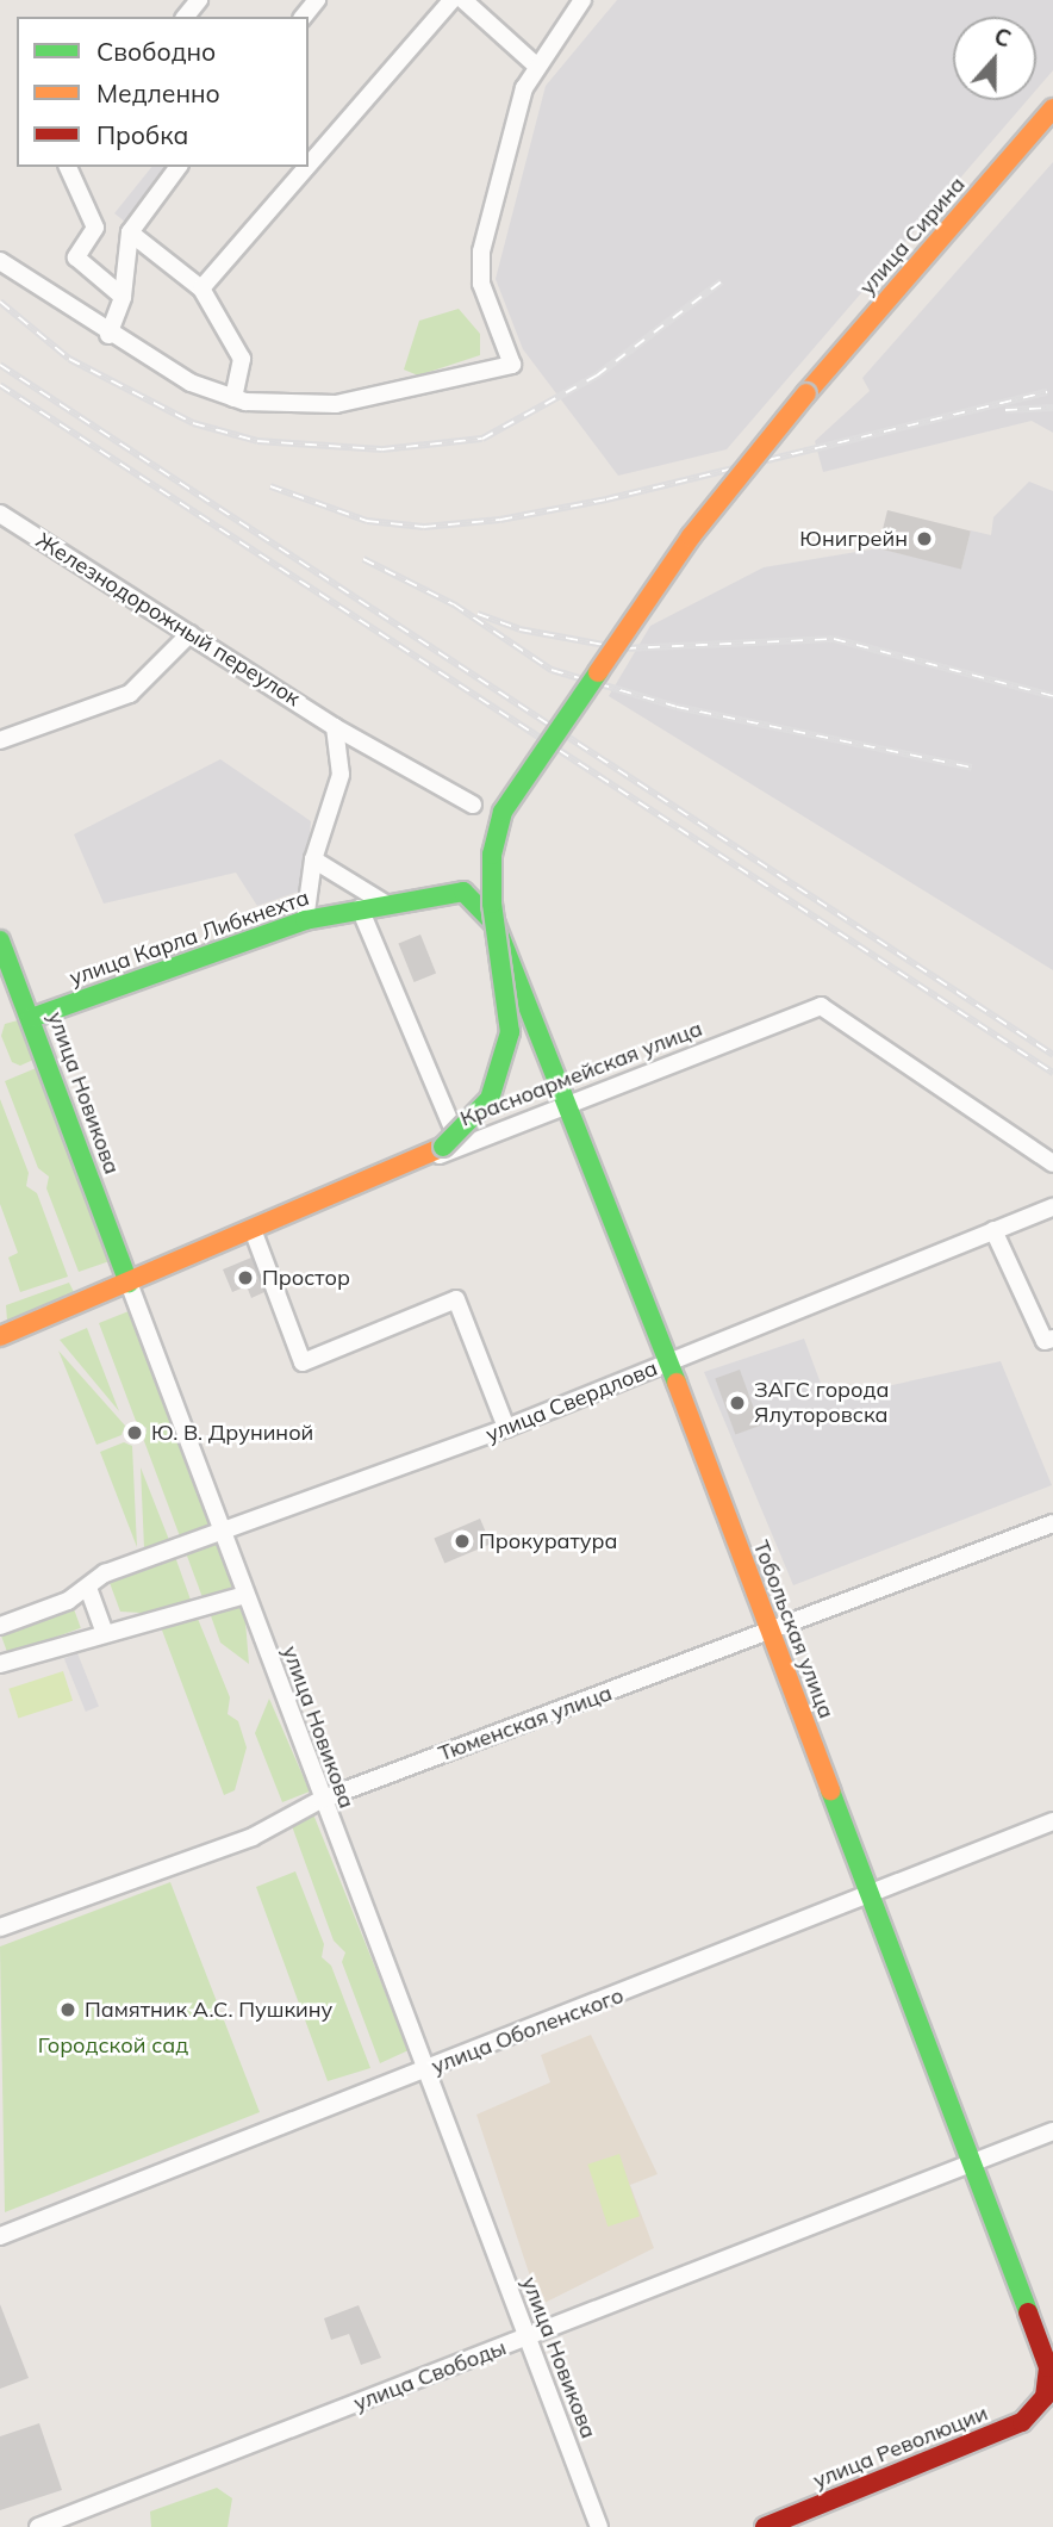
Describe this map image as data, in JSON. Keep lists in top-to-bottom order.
{
  "streets": {
    "street": [
      "улица Сирина",
      "Железнодорожный переулок",
      "улица Карла Либкнехта",
      "Красноармейская улица",
      "улица Новикова",
      "улица Свердлова",
      "Тобольская улица",
      "Тюменская улица",
      "улица Оболенского",
      "улица Свободы",
      "улица Революции"
    ]
  },
  "crossings": [
    ["улица Сирина", "Красноармейская улица"],
    ["улица Карла Либкнехта", "улица Новикова"],
    ["улица Карла Либкнехта", "Тобольская улица"],
    ["Красноармейская улица", "улица Новикова"],
    ["Красноармейская улица", "Тобольская улица"],
    ["улица Новикова", "улица Свердлова"],
    ["улица Новикова", "Тюменская улица"],
    ["улица Новикова", "улица Оболенского"],
    ["улица Новикова", "улица Свободы"],
    ["улица Свердлова", "Тобольская улица"],
    ["Тобольская улица", "Тюменская улица"],
    ["Тобольская улица", "улица Оболенского"],
    ["Тобольская улица", "улица Свободы"],
    ["Тобольская улица", "улица Революции"]
  ],
  "parks": ["Городской сад"],
  "places": [
    "Юнигрейн",
    "Простор",
    "ЗАГС города Ялуторовска",
    "Ю. В. Друниной",
    "Прокуратура",
    "Памятник А.С. Пушкину"
  ],
  "legend": ["Свободно", "Медленно", "Пробка"],
  "north": "top"
}
